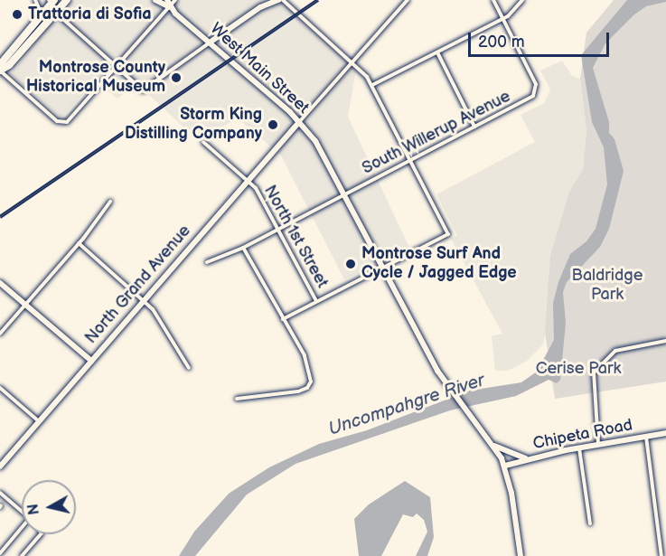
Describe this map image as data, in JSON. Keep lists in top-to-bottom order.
{
  "streets": {
    "street": [
      "West Main Street",
      "South Willerup Avenue",
      "North 1st Street",
      "North Grand Avenue",
      "Chipeta Road"
    ]
  },
  "crossings": [
    ["West Main Street", "South Willerup Avenue"],
    ["West Main Street", "North Grand Avenue"],
    ["West Main Street", "Chipeta Road"],
    ["South Willerup Avenue", "North 1st Street"],
    ["North 1st Street", "North Grand Avenue"]
  ],
  "water": ["Uncompahgre River"],
  "parks": ["Baldridge Park", "Cerise Park"],
  "places": [
    "Trattoria di Sofia",
    "Montrose County Historical Museum",
    "Storm King Distilling Company",
    "Montrose Surf And Cycle / Jagged Edge"
  ],
  "scale_bar": "200 m",
  "north": "left"
}
